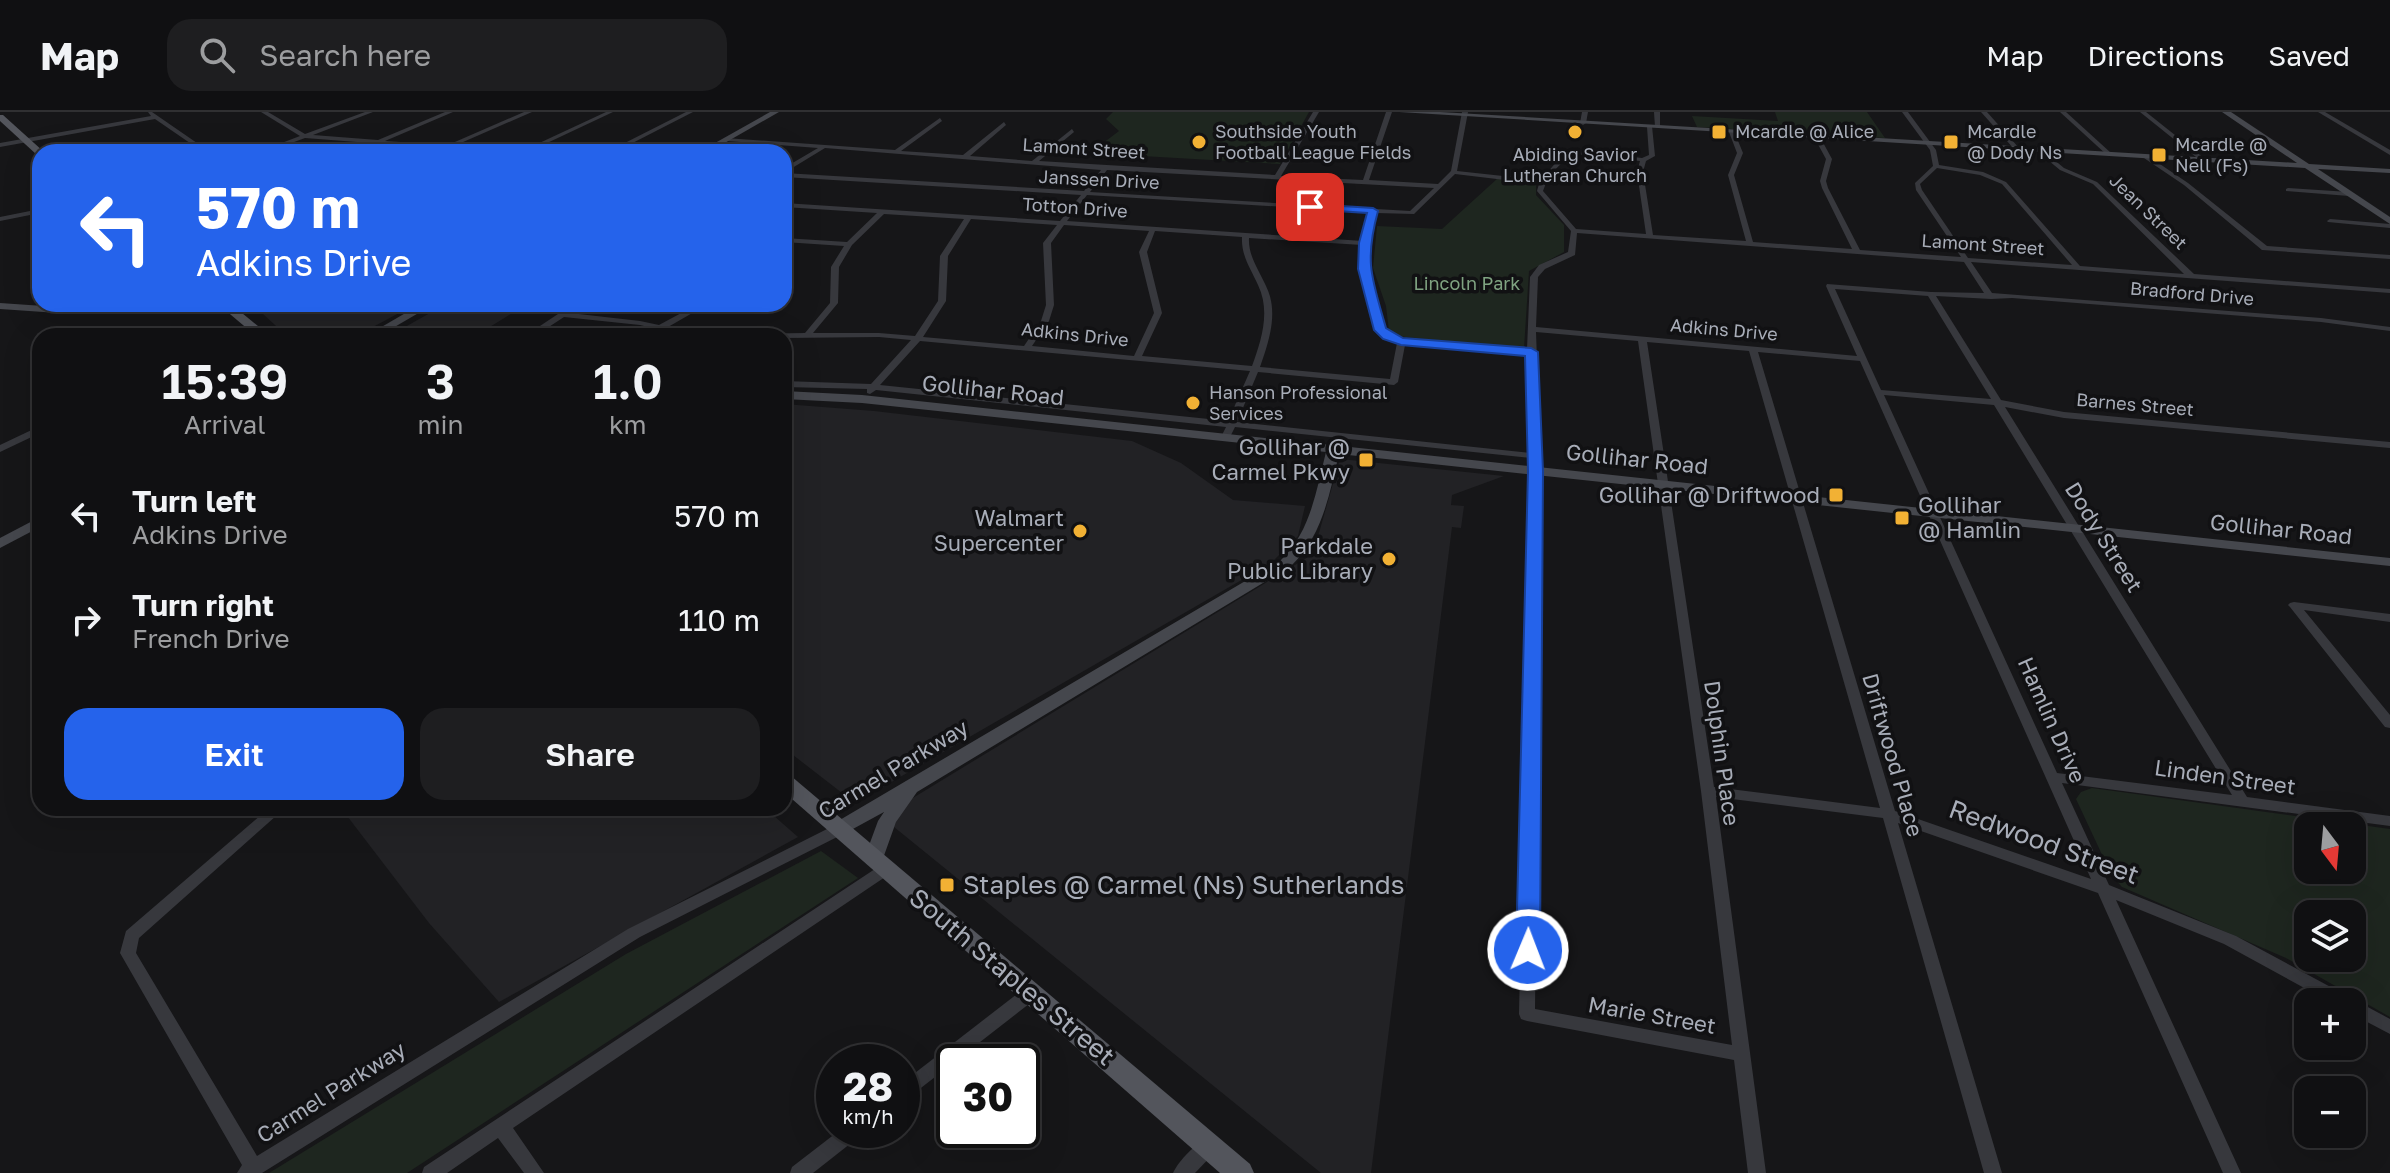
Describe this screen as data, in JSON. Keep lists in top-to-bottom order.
{
  "streets": {
    "main road": ["Gollihar Road", "Carmel Parkway", "South Staples Street"],
    "street": [
      "Lamont Street",
      "Janssen Drive",
      "Totton Drive",
      "Jean Street",
      "Bradford Drive",
      "Adkins Drive",
      "Barnes Street",
      "Dody Street",
      "Hamlin Drive",
      "Dolphin Place",
      "Driftwood Place",
      "Linden Street",
      "Redwood Street",
      "Marie Street"
    ]
  },
  "crossings": [
    ["Lamont Street", "Janssen Drive"],
    ["Lamont Street", "Jean Street"],
    ["Lamont Street", "Marie Street"],
    ["Adkins Drive", "Hamlin Drive"],
    ["Adkins Drive", "Dolphin Place"],
    ["Adkins Drive", "Driftwood Place"],
    ["Adkins Drive", "Marie Street"],
    ["Gollihar Road", "Dody Street"],
    ["Gollihar Road", "Hamlin Drive"],
    ["Gollihar Road", "Dolphin Place"],
    ["Gollihar Road", "Driftwood Place"],
    ["Gollihar Road", "Carmel Parkway"],
    ["Gollihar Road", "Marie Street"],
    ["Barnes Street", "Dody Street"],
    ["Barnes Street", "Hamlin Drive"],
    ["Dody Street", "Hamlin Drive"],
    ["Dody Street", "Linden Street"],
    ["Hamlin Drive", "Linden Street"],
    ["Hamlin Drive", "Redwood Street"],
    ["Dolphin Place", "Redwood Street"],
    ["Dolphin Place", "Marie Street"],
    ["Driftwood Place", "Redwood Street"],
    ["Carmel Parkway", "South Staples Street"]
  ],
  "parks": ["Lincoln Park"],
  "places": {
    "other": [
      "Abiding Savior Lutheran Church",
      "Southside Youth Football League Fields",
      "Hanson Professional Services",
      "Walmart Supercenter",
      "Parkdale Public Library"
    ],
    "transit": [
      "Mcardle @ Alice",
      "Mcardle @ Dody Ns",
      "Mcardle @ Nell (Fs)",
      "Gollihar @ Carmel Pkwy",
      "Gollihar @ Driftwood",
      "Gollihar @ Hamlin",
      "Staples @ Carmel (Ns) Sutherlands"
    ]
  },
  "north": "bottom",
  "page": {
    "header": "Map",
    "search": "Search here",
    "nav": ["Map", "Directions", "Saved"],
    "turn": ["570 m", "Adkins Drive"],
    "eta": [
      "15:39",
      "Arrival",
      "3",
      "min",
      "1.0",
      "km"
    ],
    "list": [
      {
        "name": "Turn left",
        "note": "Adkins Drive",
        "value": "570 m"
      },
      {
        "name": "Turn right",
        "note": "French Drive",
        "value": "110 m"
      }
    ],
    "buttons": ["Exit", "Share"],
    "map_buttons": ["+", "−"],
    "speed": "28 km/h",
    "limit": "30"
  }
}
